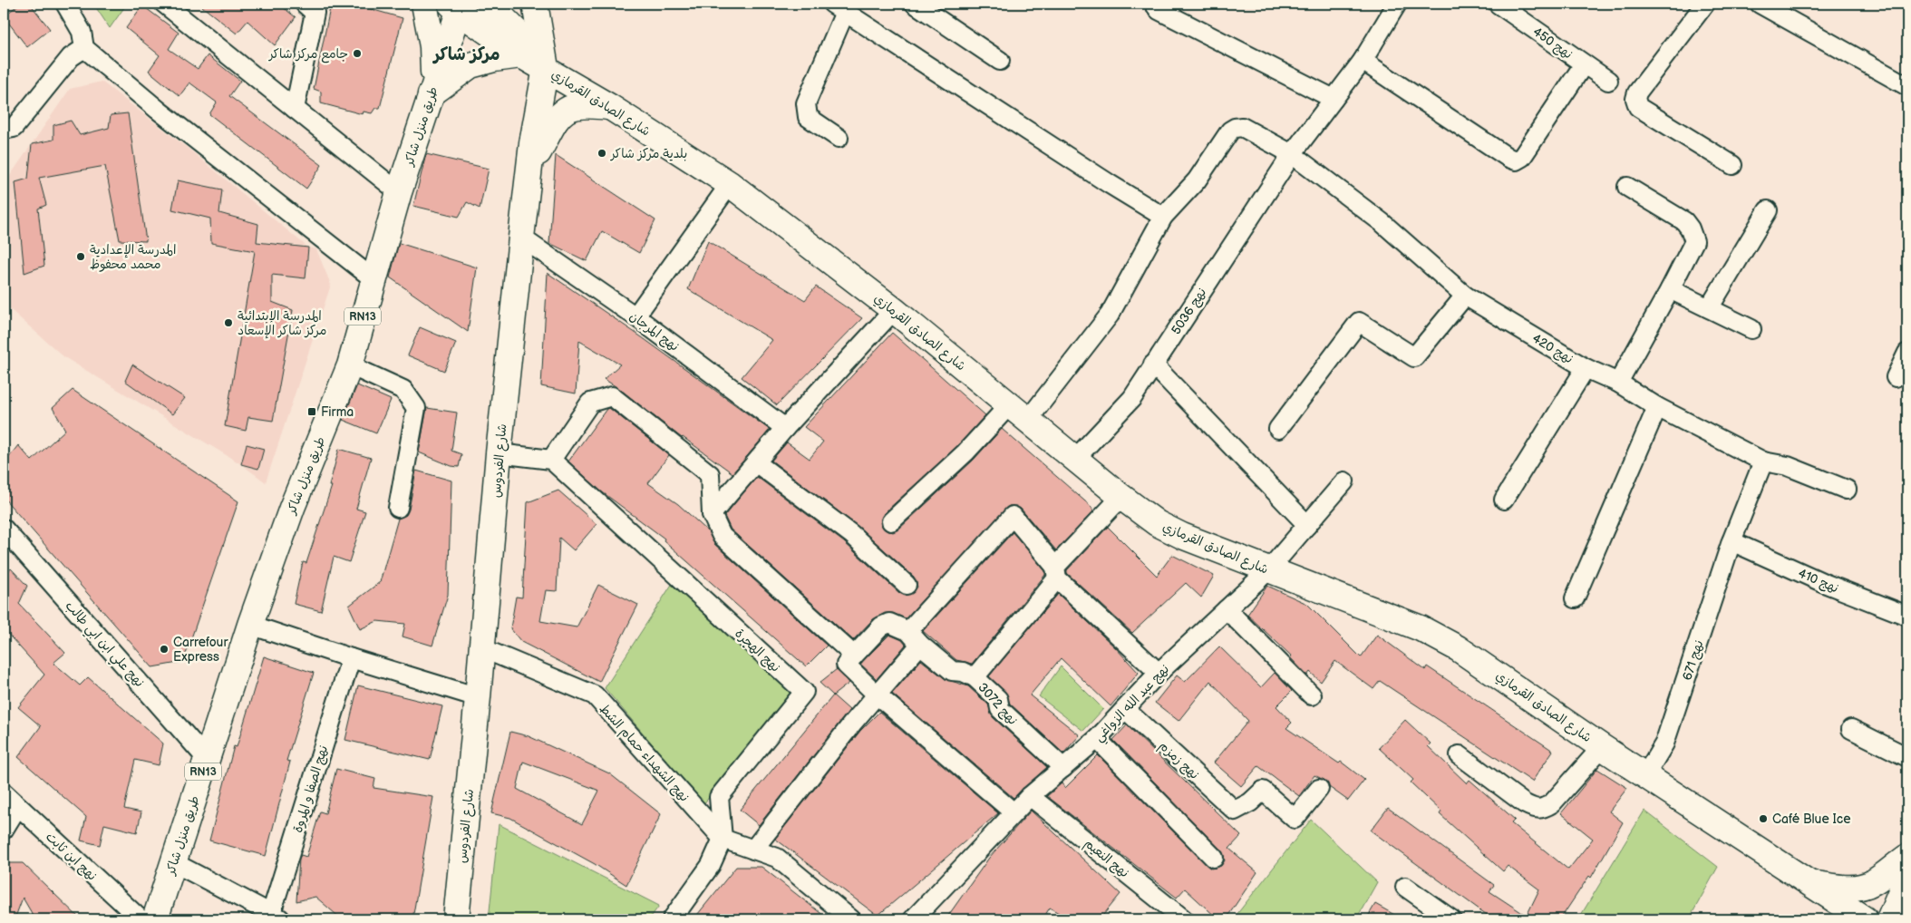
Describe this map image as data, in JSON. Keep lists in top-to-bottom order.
{
  "streets": {
    "main road": [
      "شارع الصادق القرمازي",
      "طريق منزل شاكر",
      "RN13",
      "شارع الفردوس"
    ],
    "street": [
      "نهج 450",
      "نهج 5036",
      "نهج المرجان",
      "نهج 420",
      "نهج 410",
      "نهج علي ابن ابي طالب",
      "نهج الهجرة",
      "نهج 671",
      "نهج عبد الله الزواغي",
      "نهج 3072",
      "نهج الشهداء حمام الشط",
      "نهج زمزم",
      "نهج الصفا و المروة",
      "نهج ابن ثابت",
      "نهج النعيم"
    ]
  },
  "crossings": [
    ["شارع الصادق القرمازي", "طريق منزل شاكر"],
    ["شارع الصادق القرمازي", "نهج 5036"],
    ["شارع الصادق القرمازي", "نهج 420"],
    ["شارع الصادق القرمازي", "شارع الفردوس"],
    ["شارع الصادق القرمازي", "نهج 671"],
    ["شارع الصادق القرمازي", "نهج عبد الله الزواغي"],
    ["طريق منزل شاكر", "نهج علي ابن ابي طالب"],
    ["نهج 5036", "نهج 420"],
    ["نهج المرجان", "شارع الفردوس"],
    ["شارع الفردوس", "نهج الشهداء حمام الشط"],
    ["نهج 410", "نهج 671"],
    ["نهج الهجرة", "نهج الشهداء حمام الشط"],
    ["نهج عبد الله الزواغي", "نهج 3072"],
    ["نهج عبد الله الزواغي", "نهج زمزم"],
    ["نهج عبد الله الزواغي", "نهج النعيم"]
  ],
  "districts": ["مركز شاكر"],
  "places": {
    "other": [
      "جامع مركز شاكر",
      "بلدية مركز شاكر",
      "المدرسة الإعدادية محمد محفوظ",
      "المدرسة الإبتدائية مركز شاكر الإسعاد",
      "Carrefour Express",
      "Café Blue Ice"
    ],
    "transit": ["Firma"]
  }
}
